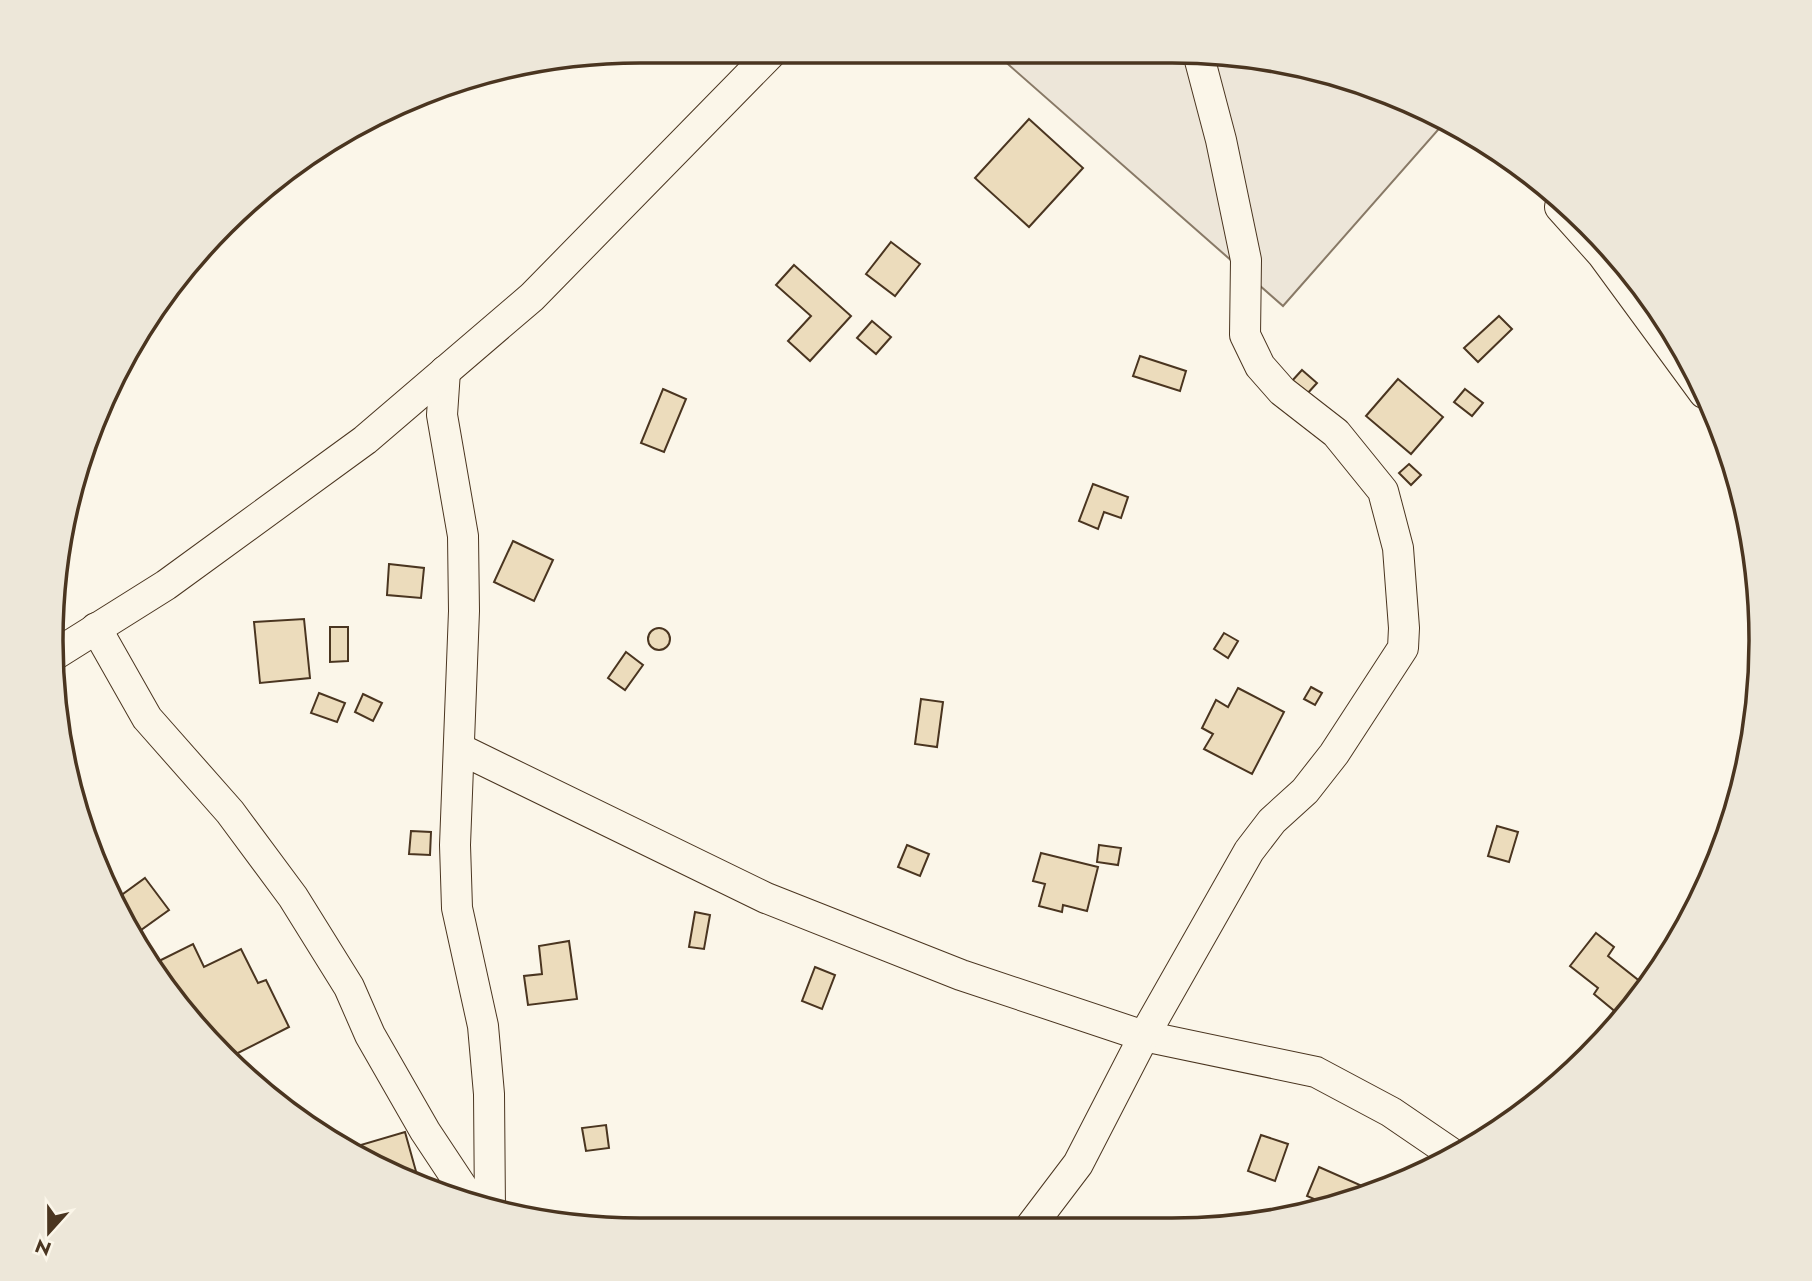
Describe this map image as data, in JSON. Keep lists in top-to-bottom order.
{
  "north": "bottom"
}
